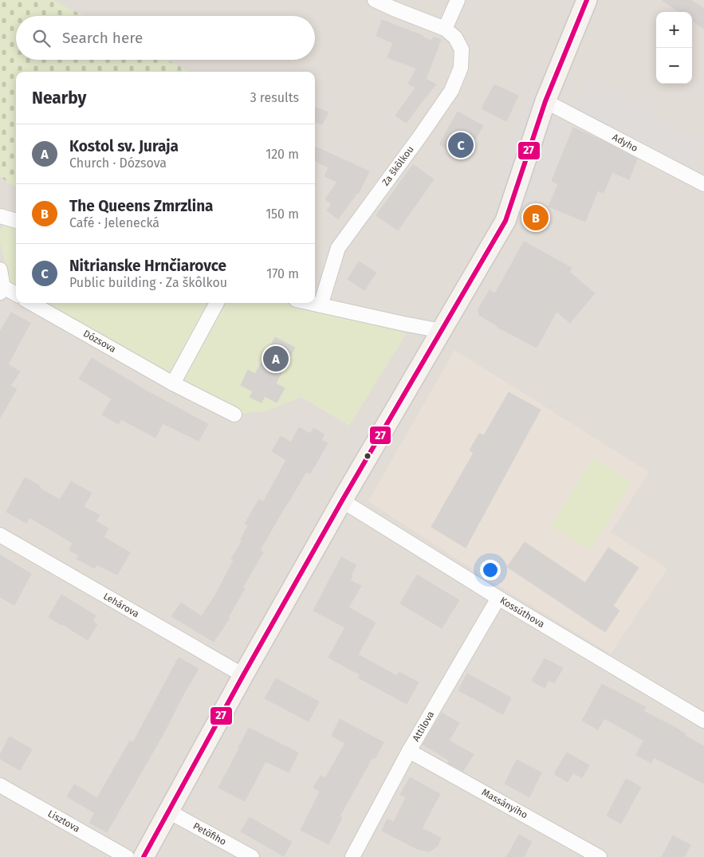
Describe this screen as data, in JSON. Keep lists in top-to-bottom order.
{
  "streets": {
    "street": [
      "Adyho",
      "Za škôlkou",
      "Dózsova",
      "Lehárova",
      "Kossúthova",
      "Attilova",
      "Massányiho",
      "Lisztova",
      "Petöfiho"
    ]
  },
  "crossings": [
    ["Kossúthova", "Attilova"],
    ["Attilova", "Massányiho"]
  ],
  "lines": ["transit line 27"],
  "page": {
    "map_buttons": ["+", "−"],
    "search": "Search here",
    "heading": ["Nearby", "3 results"],
    "list": [
      {
        "mark": "A",
        "name": "Kostol sv. Juraja",
        "note": "Church · Dózsova",
        "value": "120 m"
      },
      {
        "mark": "B",
        "name": "The Queens Zmrzlina",
        "note": "Café · Jelenecká",
        "value": "150 m"
      },
      {
        "mark": "C",
        "name": "Nitrianske Hrnčiarovce",
        "note": "Public building · Za škôlkou",
        "value": "170 m"
      }
    ],
    "pins": ["C", "B", "A"]
  }
}
